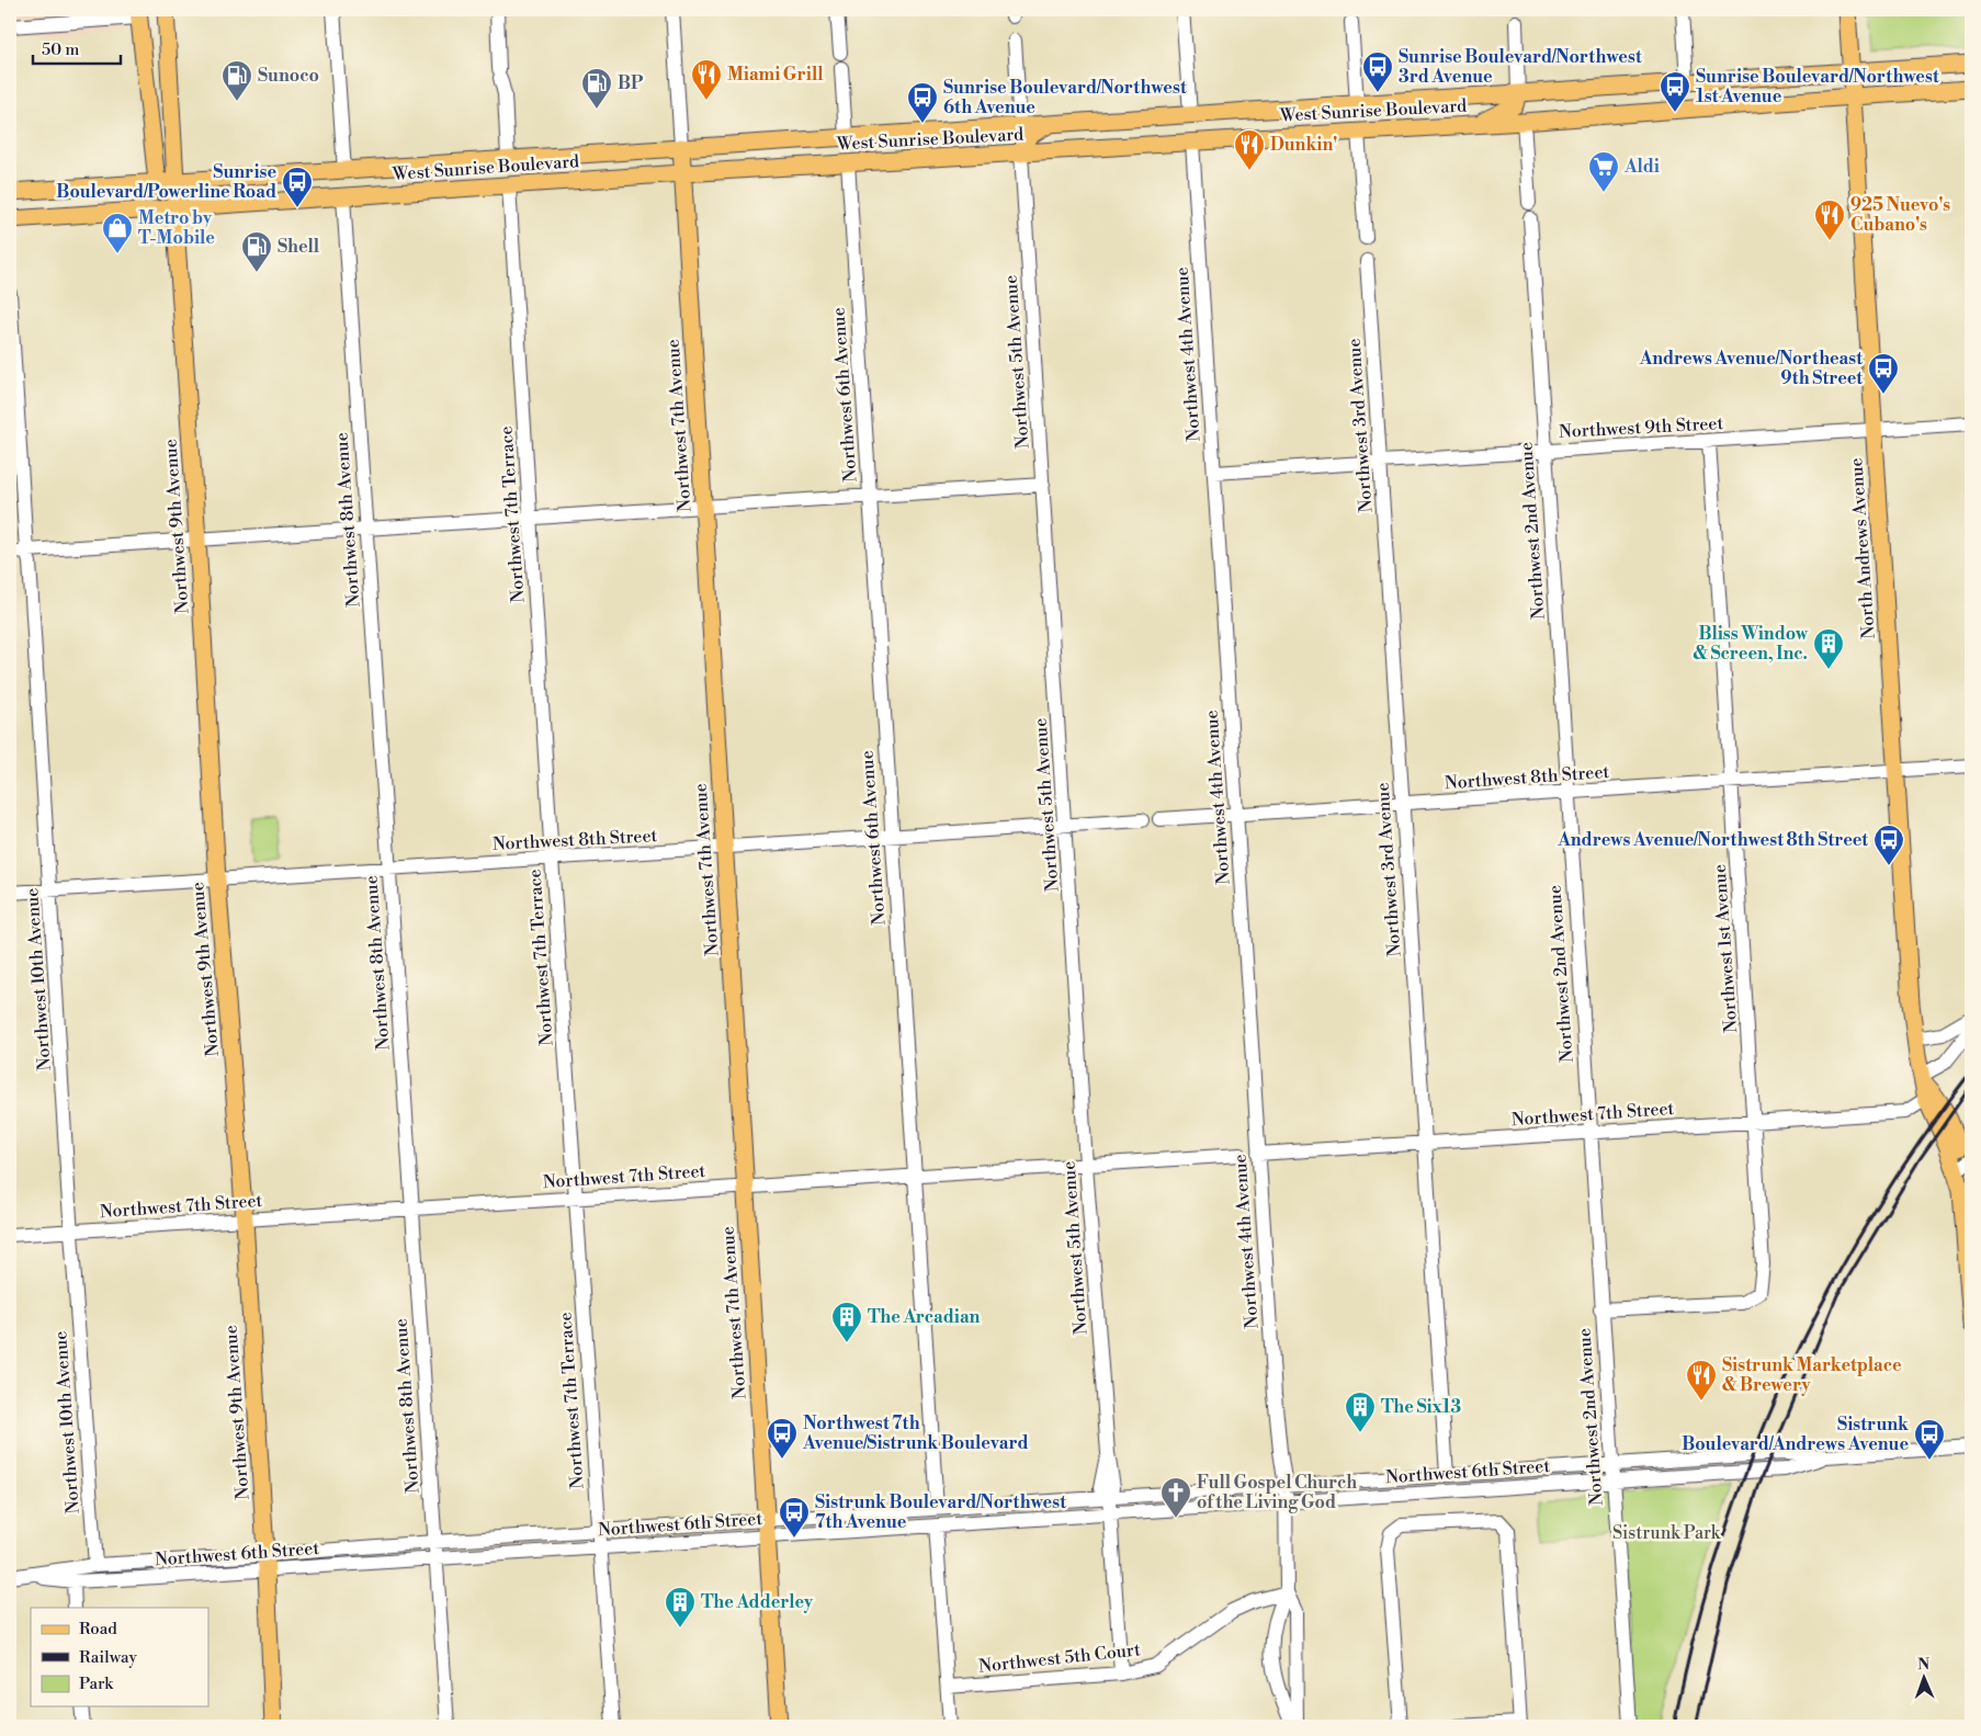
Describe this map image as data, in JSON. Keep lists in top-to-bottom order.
{
  "streets": {
    "main road": [
      "West Sunrise Boulevard",
      "Northwest 7th Avenue",
      "Northwest 9th Avenue",
      "North Andrews Avenue"
    ],
    "street": [
      "Northwest 4th Avenue",
      "Northwest 5th Avenue",
      "Northwest 6th Avenue",
      "Northwest 3rd Avenue",
      "Northwest 9th Street",
      "Northwest 7th Terrace",
      "Northwest 8th Avenue",
      "Northwest 2nd Avenue",
      "Northwest 8th Street",
      "Northwest 1st Avenue",
      "Northwest 10th Avenue",
      "Northwest 7th Street",
      "Northwest 6th Street",
      "Northwest 5th Court"
    ]
  },
  "crossings": [
    ["West Sunrise Boulevard", "Northwest 4th Avenue"],
    ["West Sunrise Boulevard", "Northwest 5th Avenue"],
    ["West Sunrise Boulevard", "Northwest 6th Avenue"],
    ["West Sunrise Boulevard", "Northwest 7th Avenue"],
    ["West Sunrise Boulevard", "Northwest 7th Terrace"],
    ["West Sunrise Boulevard", "Northwest 8th Avenue"],
    ["West Sunrise Boulevard", "Northwest 9th Avenue"],
    ["West Sunrise Boulevard", "North Andrews Avenue"],
    ["Northwest 4th Avenue", "Northwest 9th Street"],
    ["Northwest 4th Avenue", "Northwest 8th Street"],
    ["Northwest 4th Avenue", "Northwest 7th Street"],
    ["Northwest 4th Avenue", "Northwest 6th Street"],
    ["Northwest 4th Avenue", "Northwest 5th Court"],
    ["Northwest 5th Avenue", "Northwest 8th Street"],
    ["Northwest 5th Avenue", "Northwest 7th Street"],
    ["Northwest 5th Avenue", "Northwest 6th Street"],
    ["Northwest 5th Avenue", "Northwest 5th Court"],
    ["Northwest 6th Avenue", "Northwest 8th Street"],
    ["Northwest 6th Avenue", "Northwest 7th Street"],
    ["Northwest 6th Avenue", "Northwest 6th Street"],
    ["Northwest 7th Avenue", "Northwest 8th Street"],
    ["Northwest 7th Avenue", "Northwest 7th Street"],
    ["Northwest 7th Avenue", "Northwest 6th Street"],
    ["Northwest 3rd Avenue", "Northwest 9th Street"],
    ["Northwest 3rd Avenue", "Northwest 8th Street"],
    ["Northwest 3rd Avenue", "Northwest 7th Street"],
    ["Northwest 3rd Avenue", "Northwest 6th Street"],
    ["Northwest 9th Street", "Northwest 2nd Avenue"],
    ["Northwest 9th Street", "North Andrews Avenue"],
    ["Northwest 9th Street", "Northwest 1st Avenue"],
    ["Northwest 7th Terrace", "Northwest 8th Street"],
    ["Northwest 7th Terrace", "Northwest 7th Street"],
    ["Northwest 7th Terrace", "Northwest 6th Street"],
    ["Northwest 8th Avenue", "Northwest 8th Street"],
    ["Northwest 8th Avenue", "Northwest 7th Street"],
    ["Northwest 8th Avenue", "Northwest 6th Street"],
    ["Northwest 9th Avenue", "Northwest 8th Street"],
    ["Northwest 9th Avenue", "Northwest 7th Street"],
    ["Northwest 9th Avenue", "Northwest 6th Street"],
    ["Northwest 2nd Avenue", "Northwest 8th Street"],
    ["Northwest 2nd Avenue", "Northwest 1st Avenue"],
    ["Northwest 2nd Avenue", "Northwest 7th Street"],
    ["Northwest 2nd Avenue", "Northwest 6th Street"],
    ["North Andrews Avenue", "Northwest 8th Street"],
    ["North Andrews Avenue", "Northwest 7th Street"],
    ["Northwest 8th Street", "Northwest 1st Avenue"],
    ["Northwest 8th Street", "Northwest 10th Avenue"],
    ["Northwest 1st Avenue", "Northwest 7th Street"],
    ["Northwest 10th Avenue", "Northwest 7th Street"],
    ["Northwest 10th Avenue", "Northwest 6th Street"]
  ],
  "parks": ["Sistrunk Park"],
  "places": {
    "bus stop": [
      "Sunrise Boulevard/Northwest 3rd Avenue",
      "Sunrise Boulevard/Northwest 1st Avenue",
      "Sunrise Boulevard/Northwest 6th Avenue",
      "Sunrise Boulevard/Powerline Road",
      "Andrews Avenue/Northeast 9th Street",
      "Andrews Avenue/Northwest 8th Street",
      "Northwest 7th Avenue/Sistrunk Boulevard",
      "Sistrunk Boulevard/Andrews Avenue",
      "Sistrunk Boulevard/Northwest 7th Avenue"
    ],
    "restaurant": [
      "Miami Grill",
      "Dunkin'",
      "925 Nuevo's Cubano's",
      "Sistrunk Marketplace & Brewery"
    ],
    "fuel station": ["Sunoco", "BP", "Shell"],
    "supermarket": ["Aldi"],
    "shop": ["Metro by T-Mobile"],
    "building": [
      "Bliss Window & Screen, Inc.",
      "The Arcadian",
      "The Six13",
      "The Adderley"
    ],
    "church": ["Full Gospel Church of the Living God"]
  },
  "legend": ["Road", "Railway", "Park"],
  "scale_bar": "50 m",
  "north": "top"
}
